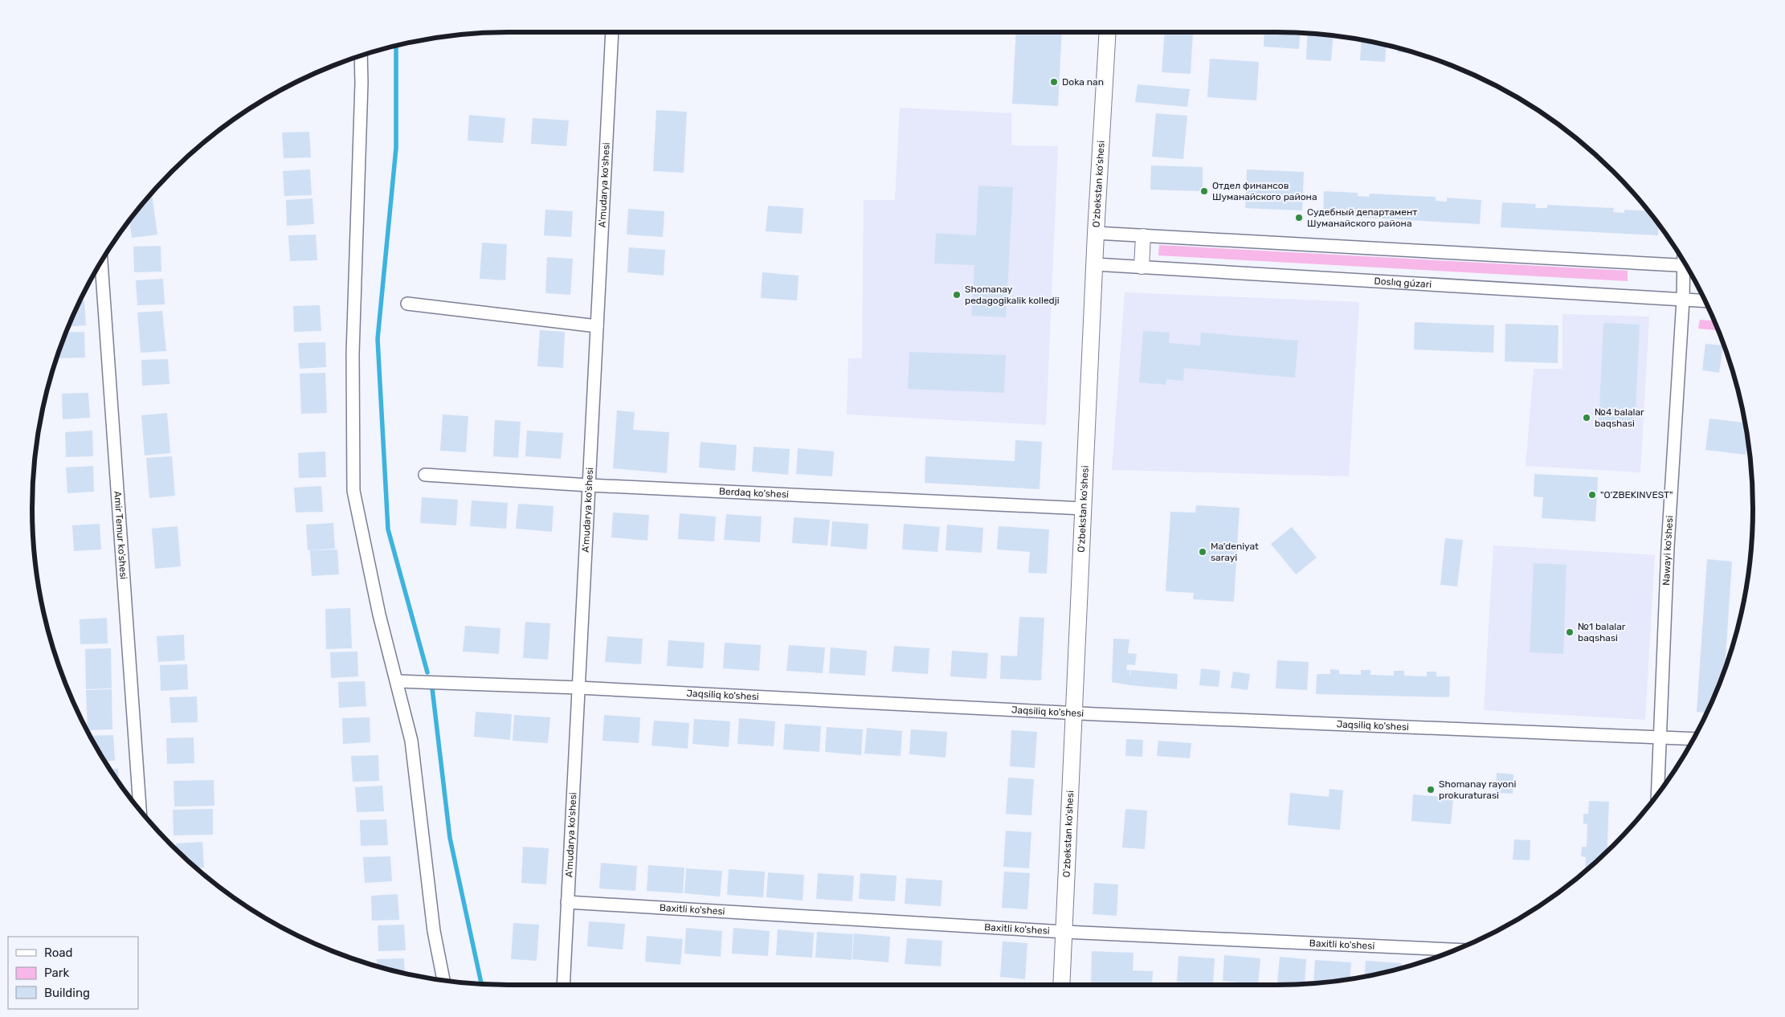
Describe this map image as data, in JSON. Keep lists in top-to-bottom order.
{
  "streets": {
    "main road": ["O'zbekstan ko'shesi"],
    "street": [
      "A'mudarya ko'shesi",
      "Doslıq gúzari",
      "Berdaq ko'shesi",
      "Amir Temur ko'shesi",
      "Nawayi ko'shesi",
      "Jaqsiliq ko'shesi",
      "Baxitli ko'shesi"
    ]
  },
  "crossings": [
    ["O'zbekstan ko'shesi", "Doslıq gúzari"],
    ["O'zbekstan ko'shesi", "Berdaq ko'shesi"],
    ["O'zbekstan ko'shesi", "Jaqsiliq ko'shesi"],
    ["O'zbekstan ko'shesi", "Baxitli ko'shesi"],
    ["A'mudarya ko'shesi", "Berdaq ko'shesi"],
    ["A'mudarya ko'shesi", "Jaqsiliq ko'shesi"],
    ["A'mudarya ko'shesi", "Baxitli ko'shesi"],
    ["Doslıq gúzari", "Nawayi ko'shesi"],
    ["Nawayi ko'shesi", "Jaqsiliq ko'shesi"]
  ],
  "places": [
    "Doka nan",
    "Отдел финансов Шуманайского района",
    "Судебный департамент Шуманайского района",
    "Shomanay pedagogikalik kolledji",
    "№4 balalar baqshasi",
    "\"O'ZBEKINVEST\"",
    "Ma'deniyat sarayi",
    "№1 balalar baqshasi",
    "Shomanay rayoni prokuraturasi"
  ],
  "legend": ["Road", "Park", "Building"]
}
